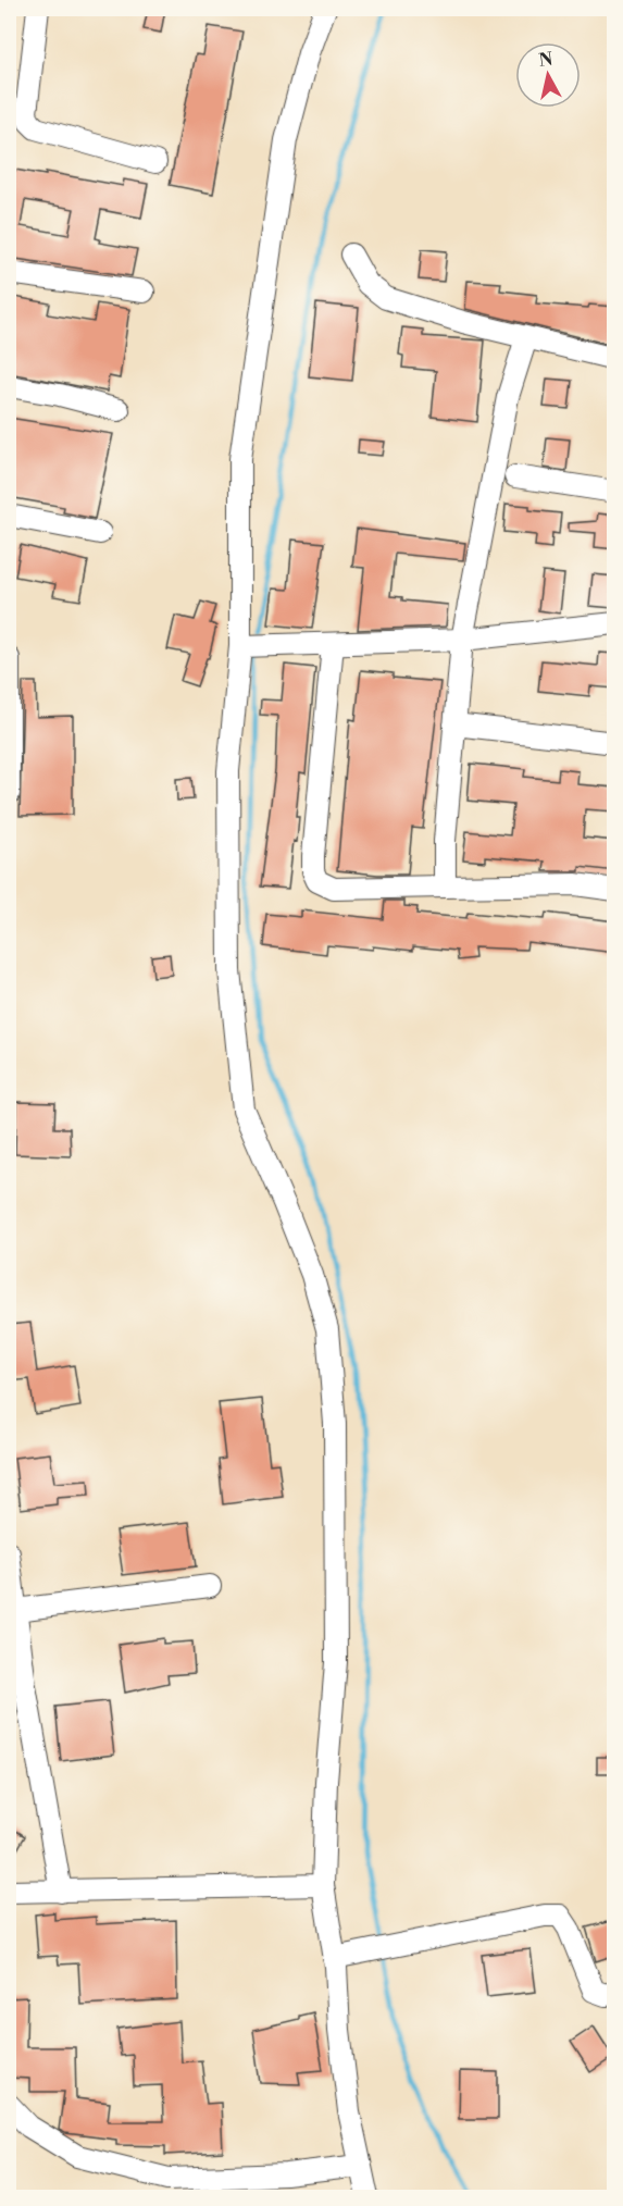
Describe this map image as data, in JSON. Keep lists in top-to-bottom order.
{
  "north": "top"
}
